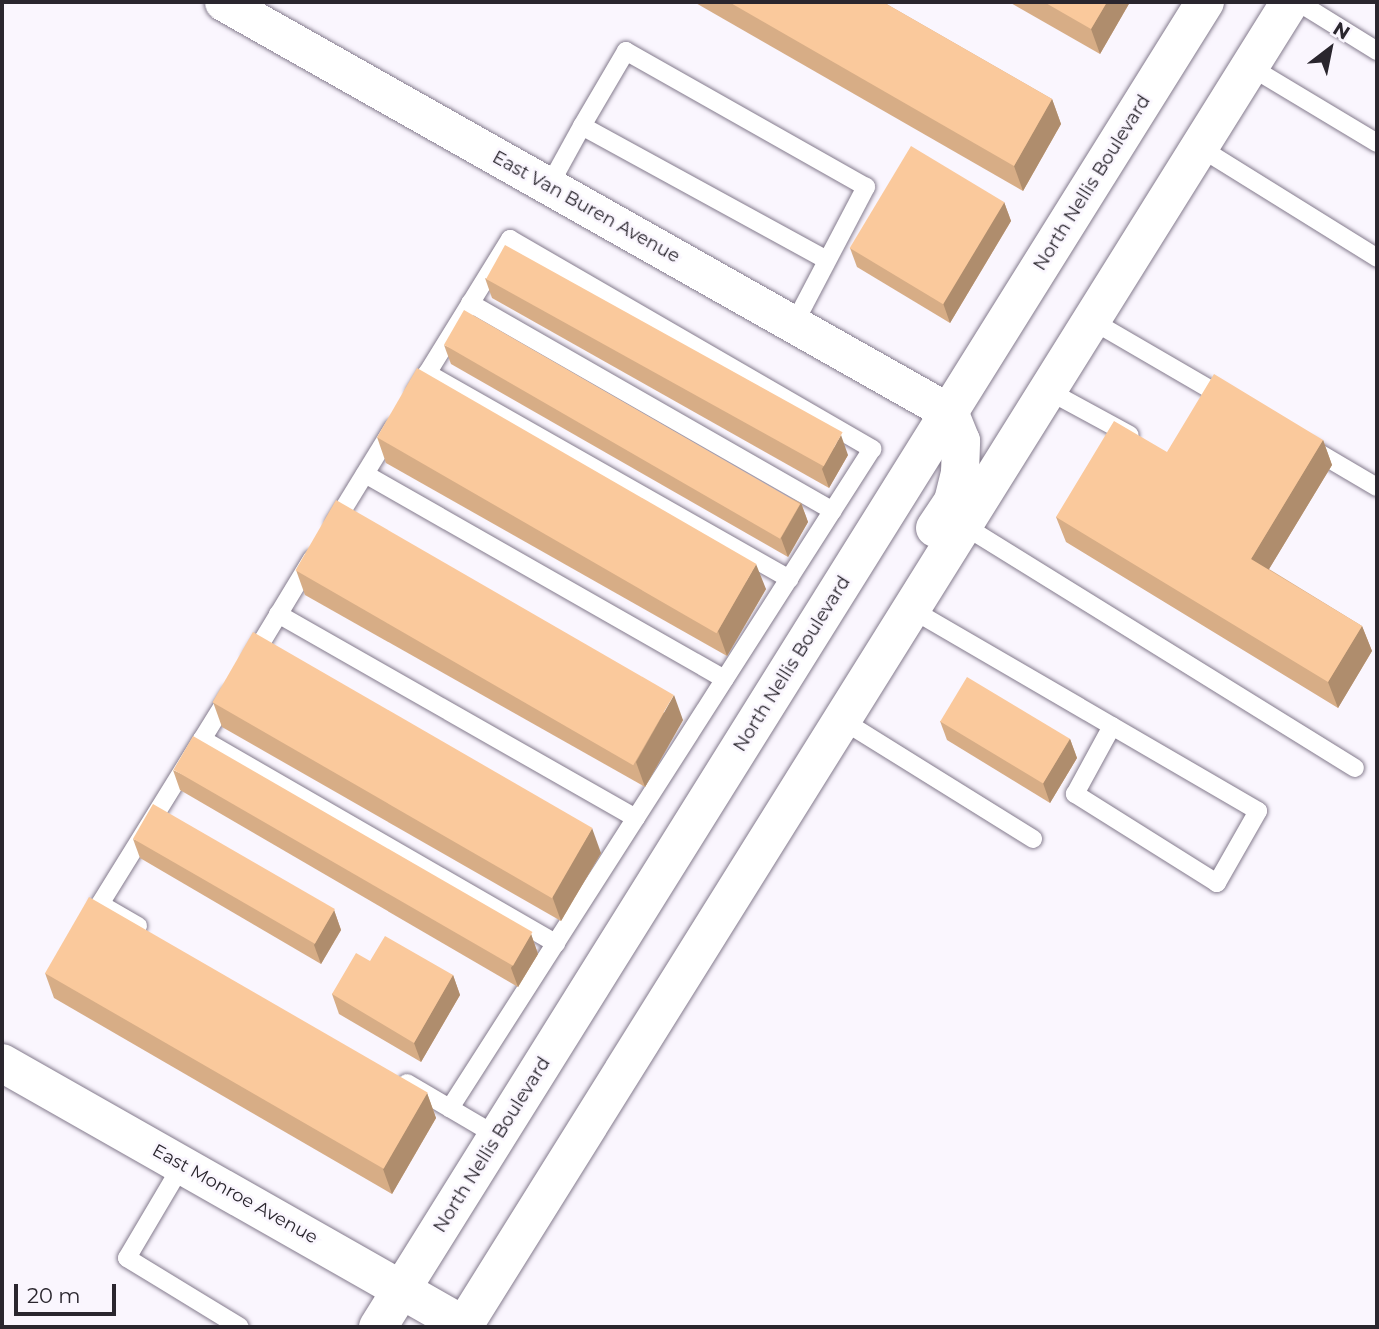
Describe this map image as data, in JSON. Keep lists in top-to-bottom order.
{
  "streets": {
    "main road": ["North Nellis Boulevard", "East Monroe Avenue"],
    "street": ["East Van Buren Avenue"]
  },
  "crossings": [
    ["North Nellis Boulevard", "East Van Buren Avenue"],
    ["North Nellis Boulevard", "East Monroe Avenue"]
  ],
  "scale_bar": "20 m",
  "north": "top right"
}
